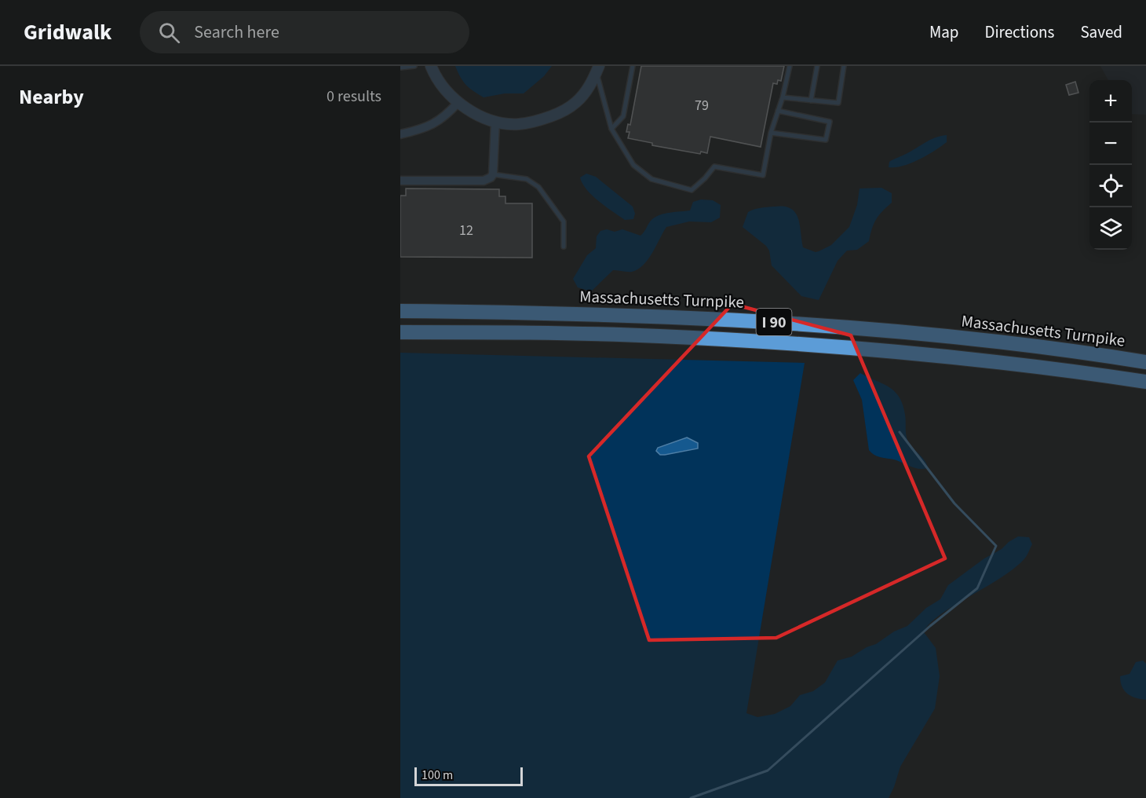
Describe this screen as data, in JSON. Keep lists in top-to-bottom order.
{
  "streets": {
    "highway": ["Massachusetts Turnpike", "I 90"]
  },
  "house_numbers": ["79", "12"],
  "scale_bar": "100 m",
  "page": {
    "header": "Gridwalk",
    "search": "Search here",
    "nav": ["Map", "Directions", "Saved"],
    "heading": ["Nearby", "0 results"],
    "map_buttons": ["+", "−"],
    "scale": "100 m"
  }
}
